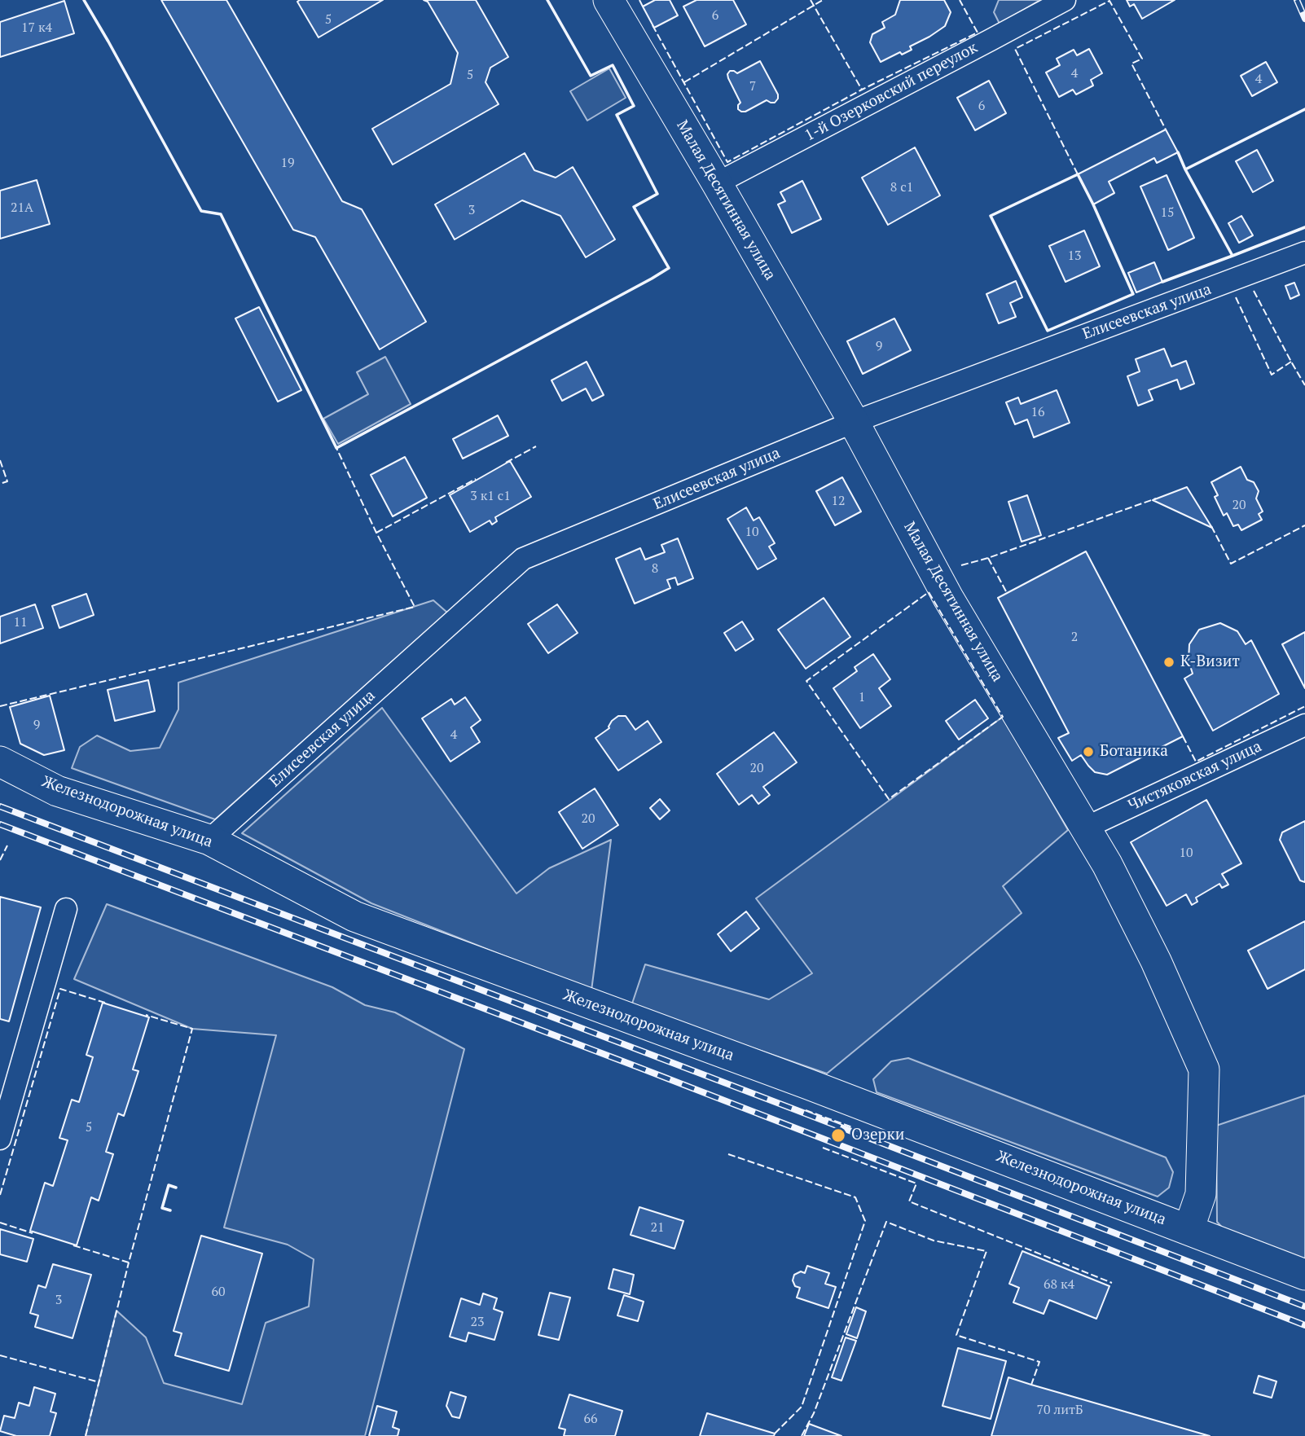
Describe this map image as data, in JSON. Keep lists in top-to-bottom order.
{
  "streets": {
    "street": [
      "1-й Озерковский переулок",
      "Малая Десятинная улица",
      "Елисеевская улица",
      "Чистяковская улица",
      "Железнодорожная улица"
    ]
  },
  "crossings": [
    ["1-й Озерковский переулок", "Малая Десятинная улица"],
    ["Малая Десятинная улица", "Елисеевская улица"],
    ["Малая Десятинная улица", "Чистяковская улица"],
    ["Малая Десятинная улица", "Железнодорожная улица"],
    ["Елисеевская улица", "Железнодорожная улица"]
  ],
  "places": ["К-Визит", "Ботаника", "Озерки"],
  "house_numbers": [
    "6",
    "5",
    "17 к4",
    "4",
    "5",
    "4",
    "7",
    "6",
    "19",
    "8 с1",
    "21А",
    "3",
    "15",
    "13",
    "9",
    "16",
    "3 к1 с1",
    "12",
    "20",
    "10",
    "8",
    "11",
    "2",
    "1",
    "9",
    "4",
    "20",
    "20",
    "10",
    "5",
    "21",
    "68 к4",
    "60",
    "3",
    "23",
    "70 литБ",
    "66"
  ]
}
